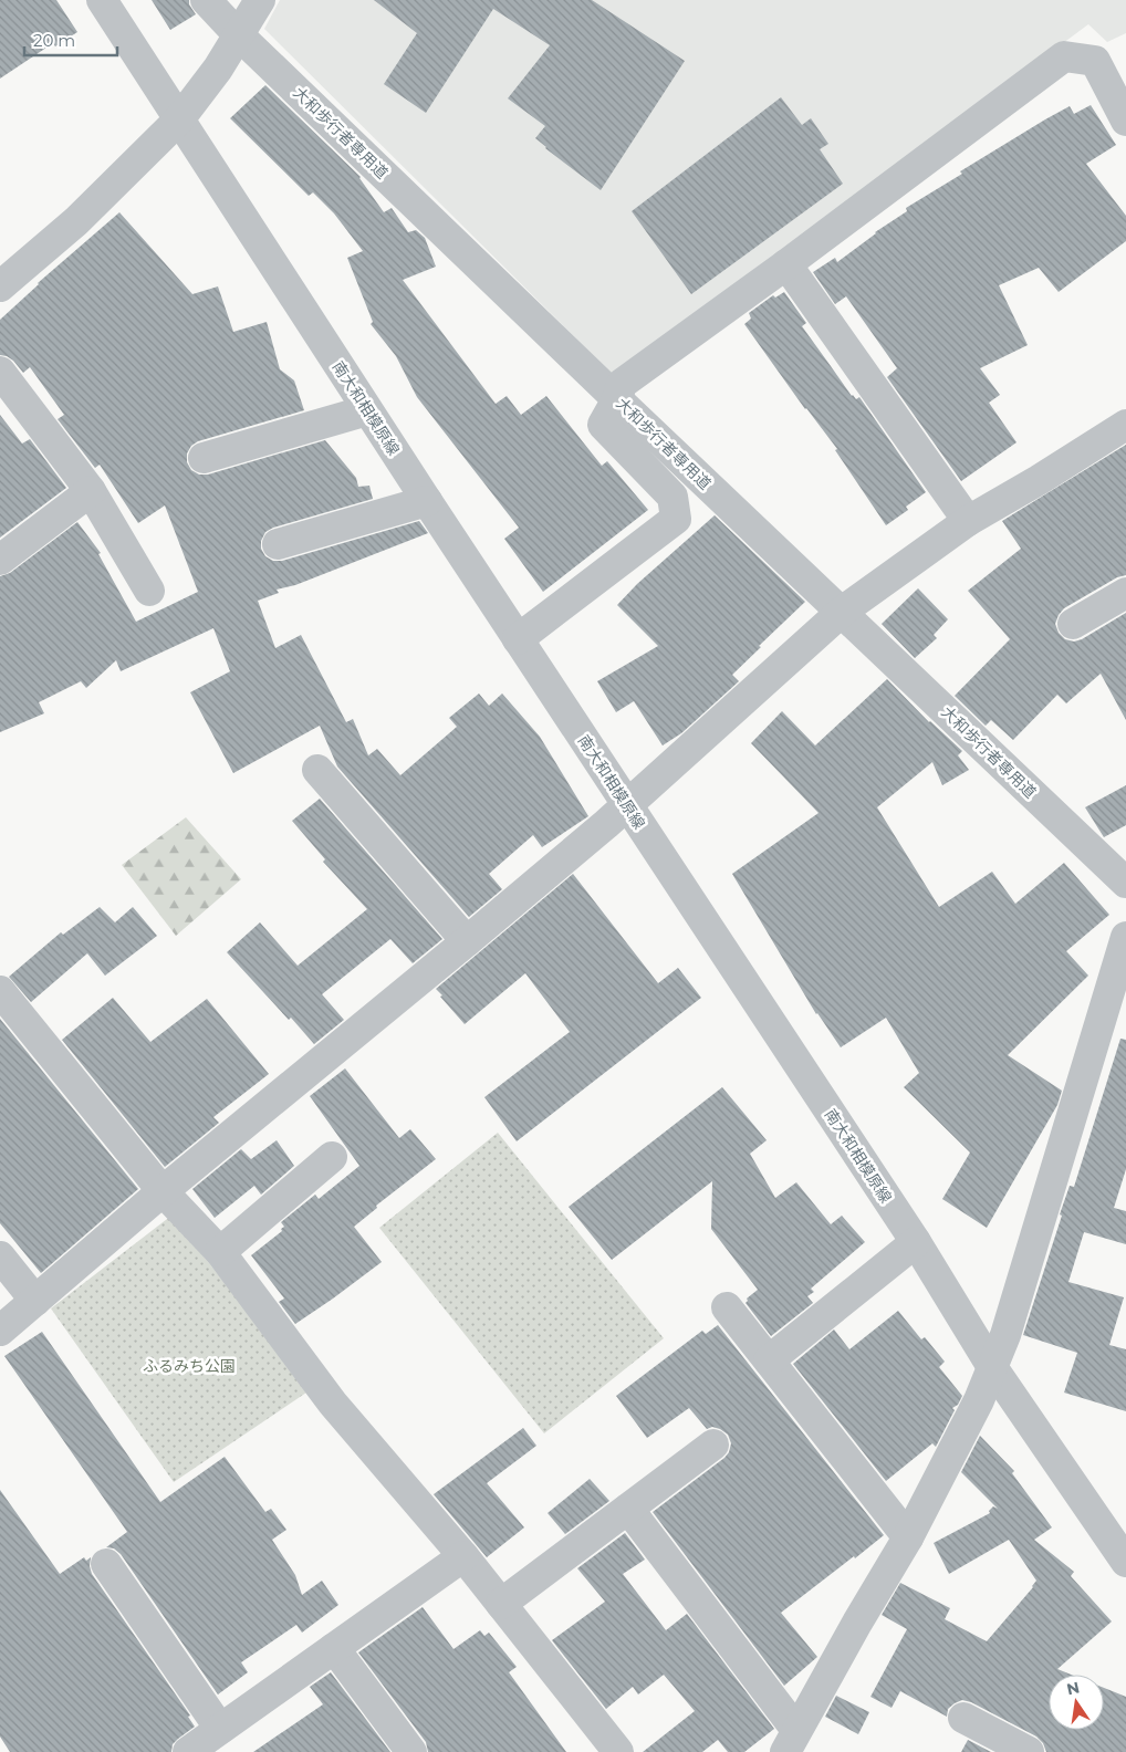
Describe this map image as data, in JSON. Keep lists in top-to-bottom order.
{
  "streets": {
    "street": ["大和歩行者専用道", "南大和相模原線"]
  },
  "parks": ["ふるみち公園"],
  "scale_bar": "20 m",
  "north": "top"
}
